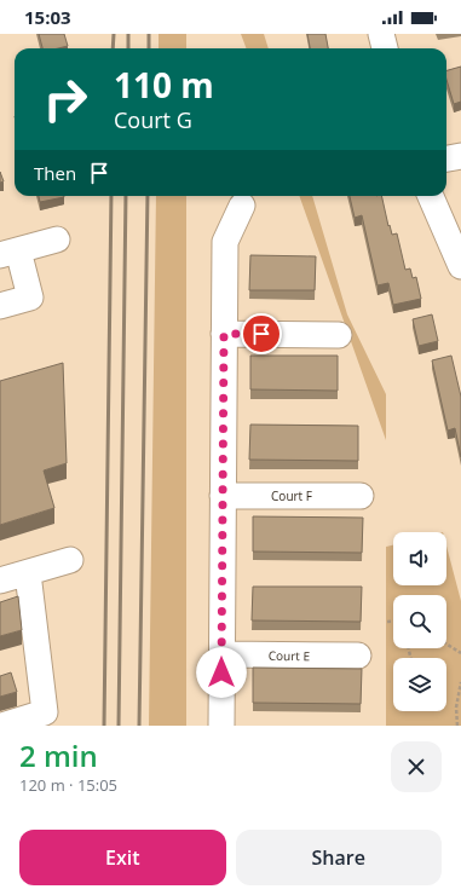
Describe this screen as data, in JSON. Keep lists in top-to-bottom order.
{
  "streets": {
    "street": ["Court F", "Court E"]
  },
  "page": {
    "status": "15:03",
    "turn": ["110 m", "Court G"],
    "then": "Then",
    "heading": ["2 min", "120 m · 15:05"],
    "buttons": ["Exit", "Share"]
  }
}
